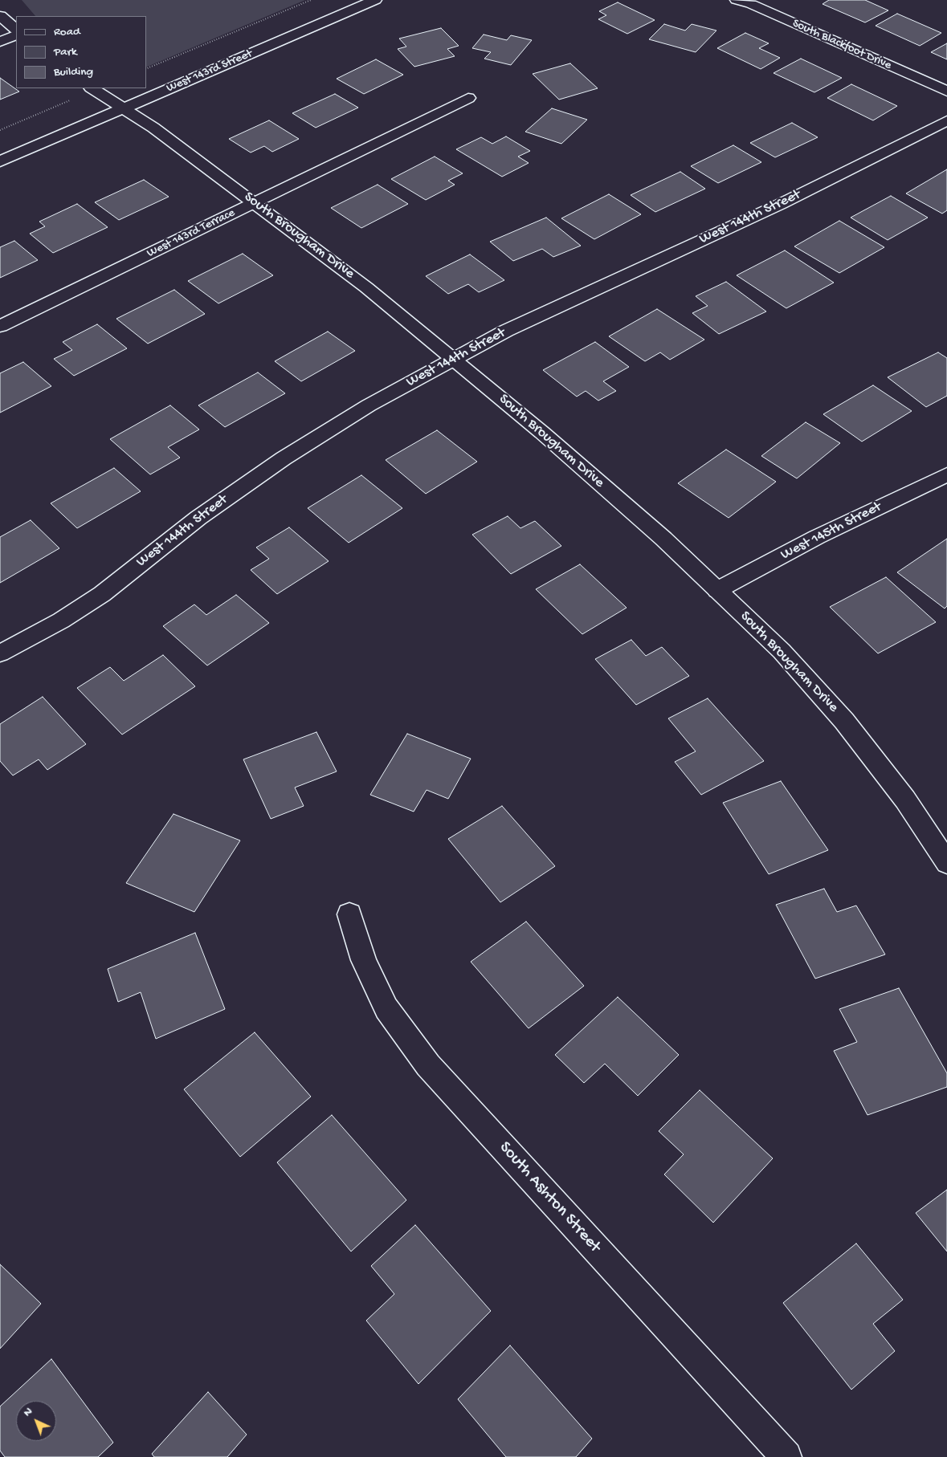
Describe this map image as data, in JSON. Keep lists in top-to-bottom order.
{
  "streets": {
    "street": [
      "South Blackfoot Drive",
      "West 143rd Street",
      "West 144th Street",
      "West 143rd Terrace",
      "South Brougham Drive",
      "West 145th Street",
      "South Ashton Street"
    ]
  },
  "crossings": [
    ["West 143rd Street", "South Brougham Drive"],
    ["West 144th Street", "South Brougham Drive"],
    ["West 143rd Terrace", "South Brougham Drive"],
    ["South Brougham Drive", "West 145th Street"]
  ],
  "legend": ["Road", "Park", "Building"],
  "north": "top left"
}
